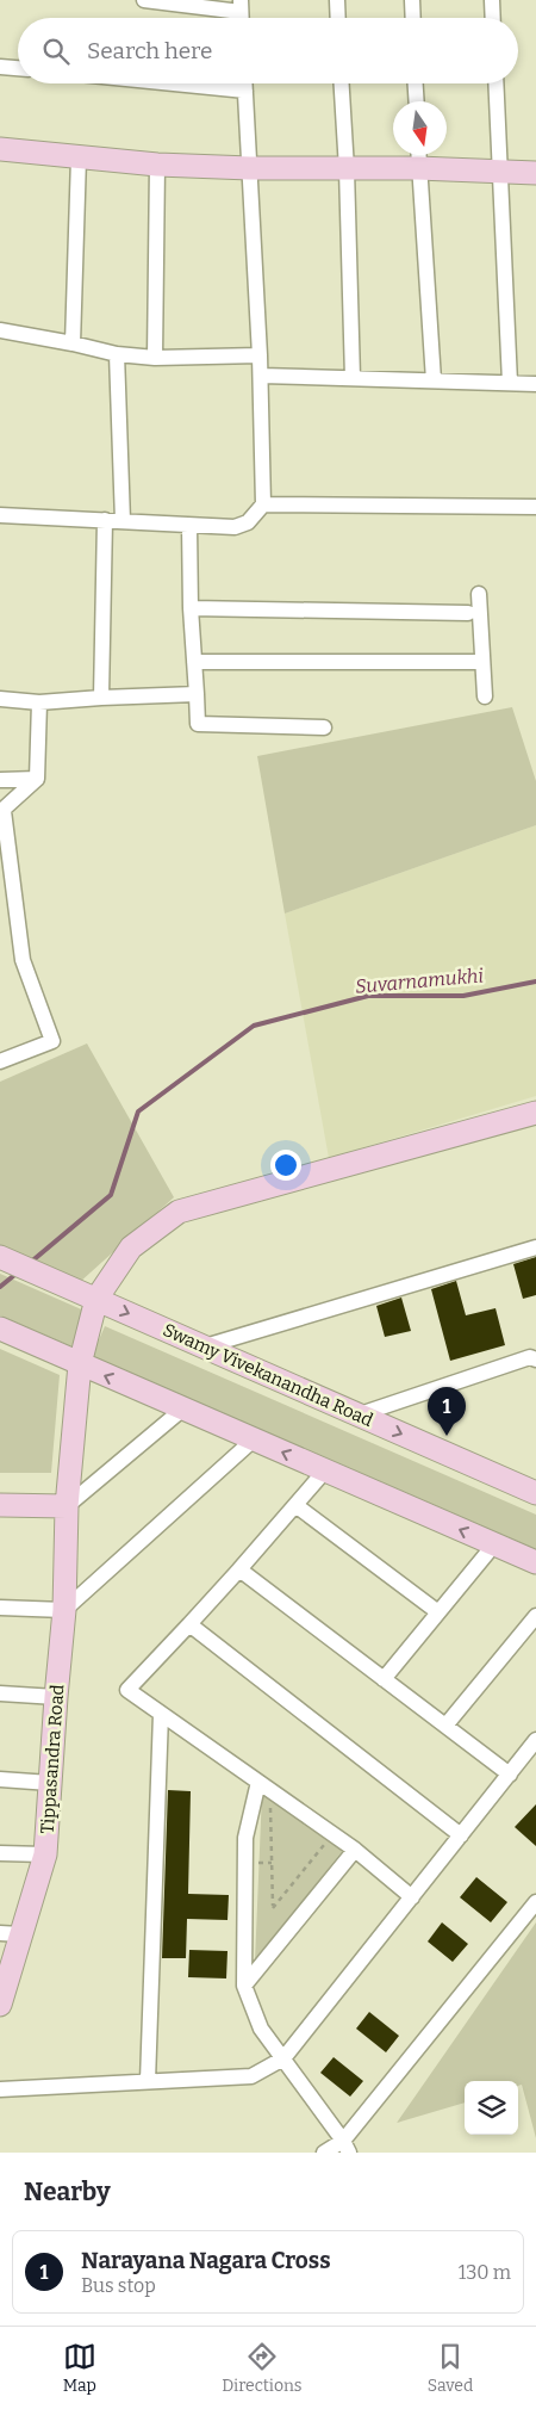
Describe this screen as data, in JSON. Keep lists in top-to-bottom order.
{
  "streets": {
    "street": ["Swamy Vivekanandha Road", "Tippasandra Road"]
  },
  "crossings": [
    ["Swamy Vivekanandha Road", "Tippasandra Road"]
  ],
  "water": ["Suvarnamukhi"],
  "north": "bottom",
  "page": {
    "search": "Search here",
    "pins": "1",
    "heading": "Nearby",
    "list": [
      {
        "mark": "1",
        "name": "Narayana Nagara Cross",
        "note": "Bus stop",
        "value": "130 m"
      }
    ],
    "nav": ["Map", "Directions", "Saved"]
  }
}
